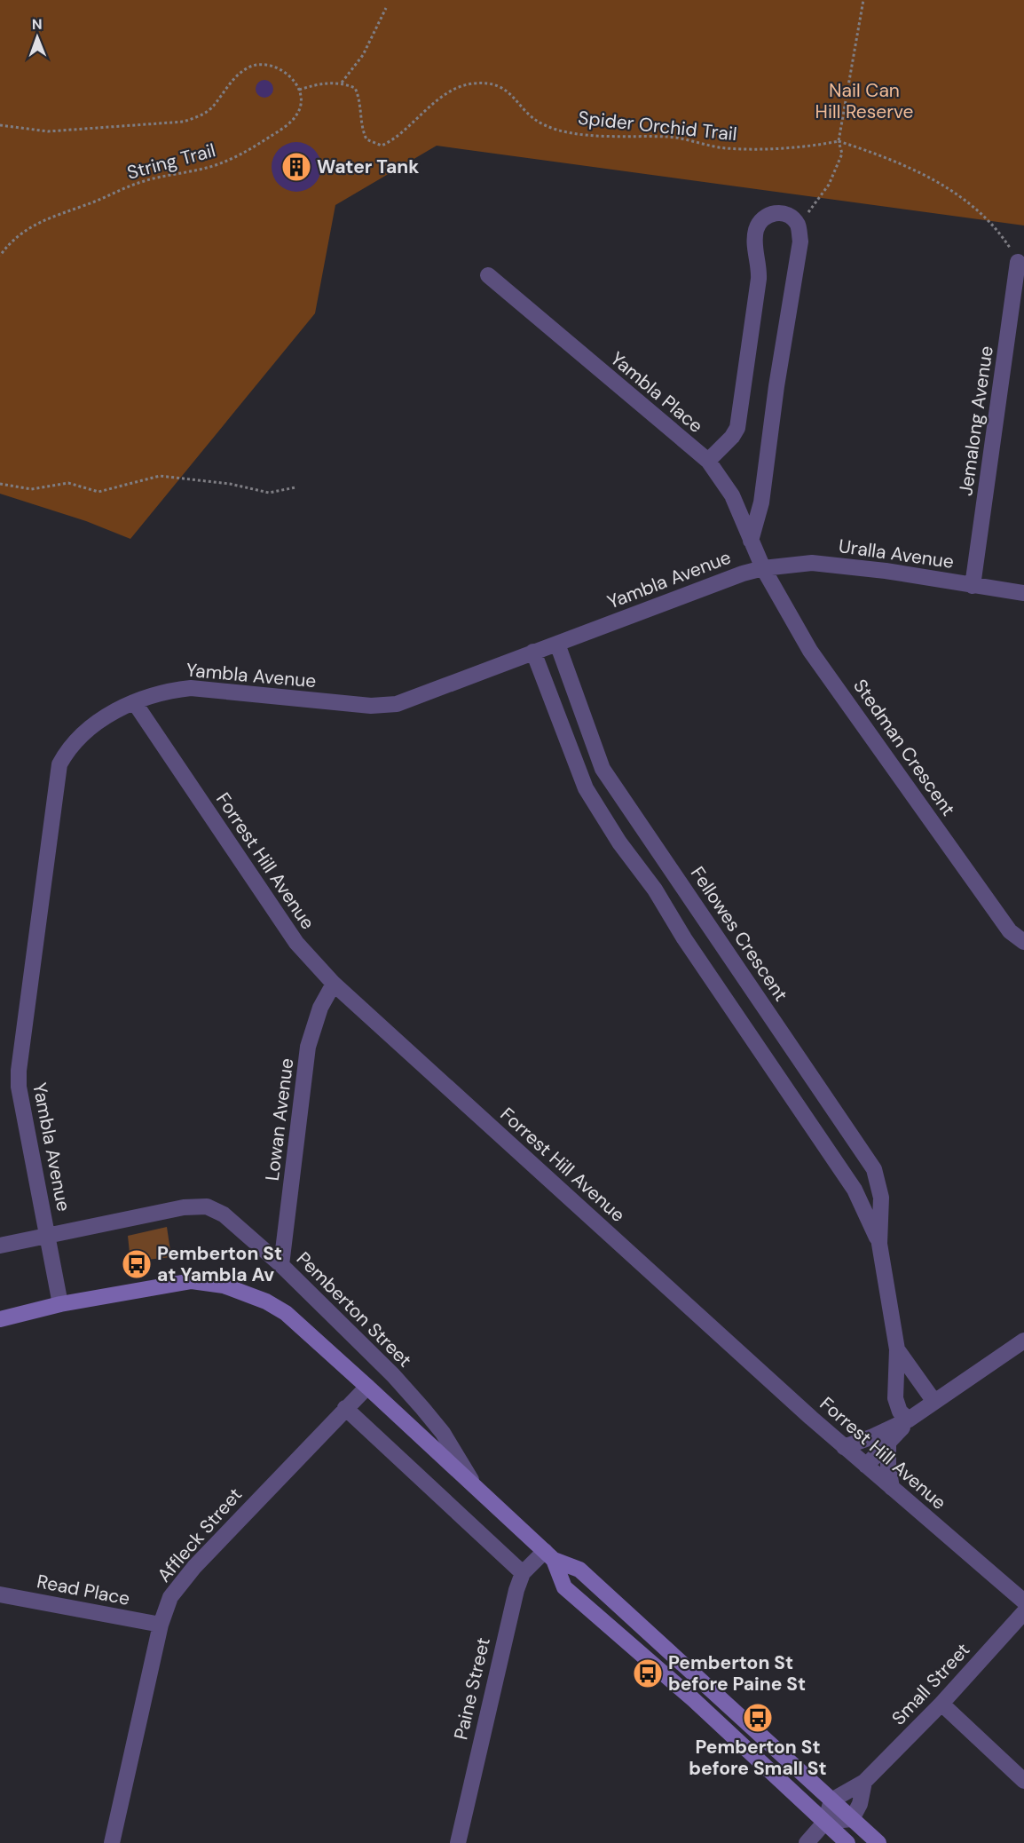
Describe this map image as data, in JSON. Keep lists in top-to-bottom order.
{
  "streets": {
    "main road": ["Pemberton Street"],
    "street": [
      "Yambla Place",
      "Jemalong Avenue",
      "Uralla Avenue",
      "Yambla Avenue",
      "Stedman Crescent",
      "Forrest Hill Avenue",
      "Fellowes Crescent",
      "Lowan Avenue",
      "Affleck Street",
      "Read Place",
      "Small Street",
      "Paine Street"
    ],
    "path": ["Spider Orchid Trail", "String Trail"]
  },
  "crossings": [
    ["Yambla Place", "Uralla Avenue"],
    ["Yambla Place", "Yambla Avenue"],
    ["Yambla Place", "Stedman Crescent"],
    ["Jemalong Avenue", "Uralla Avenue"],
    ["Uralla Avenue", "Yambla Avenue"],
    ["Uralla Avenue", "Stedman Crescent"],
    ["Yambla Avenue", "Stedman Crescent"],
    ["Yambla Avenue", "Forrest Hill Avenue"],
    ["Yambla Avenue", "Fellowes Crescent"],
    ["Yambla Avenue", "Pemberton Street"],
    ["Forrest Hill Avenue", "Lowan Avenue"],
    ["Lowan Avenue", "Pemberton Street"],
    ["Pemberton Street", "Affleck Street"],
    ["Pemberton Street", "Small Street"],
    ["Pemberton Street", "Paine Street"],
    ["Affleck Street", "Read Place"]
  ],
  "parks": ["Nail Can Hill Reserve"],
  "places": {
    "building": ["Water Tank"],
    "bus stop": ["Pemberton St at Yambla Av", "Pemberton St before Paine St", "Pemberton St before Small St"]
  },
  "north": "top"
}
